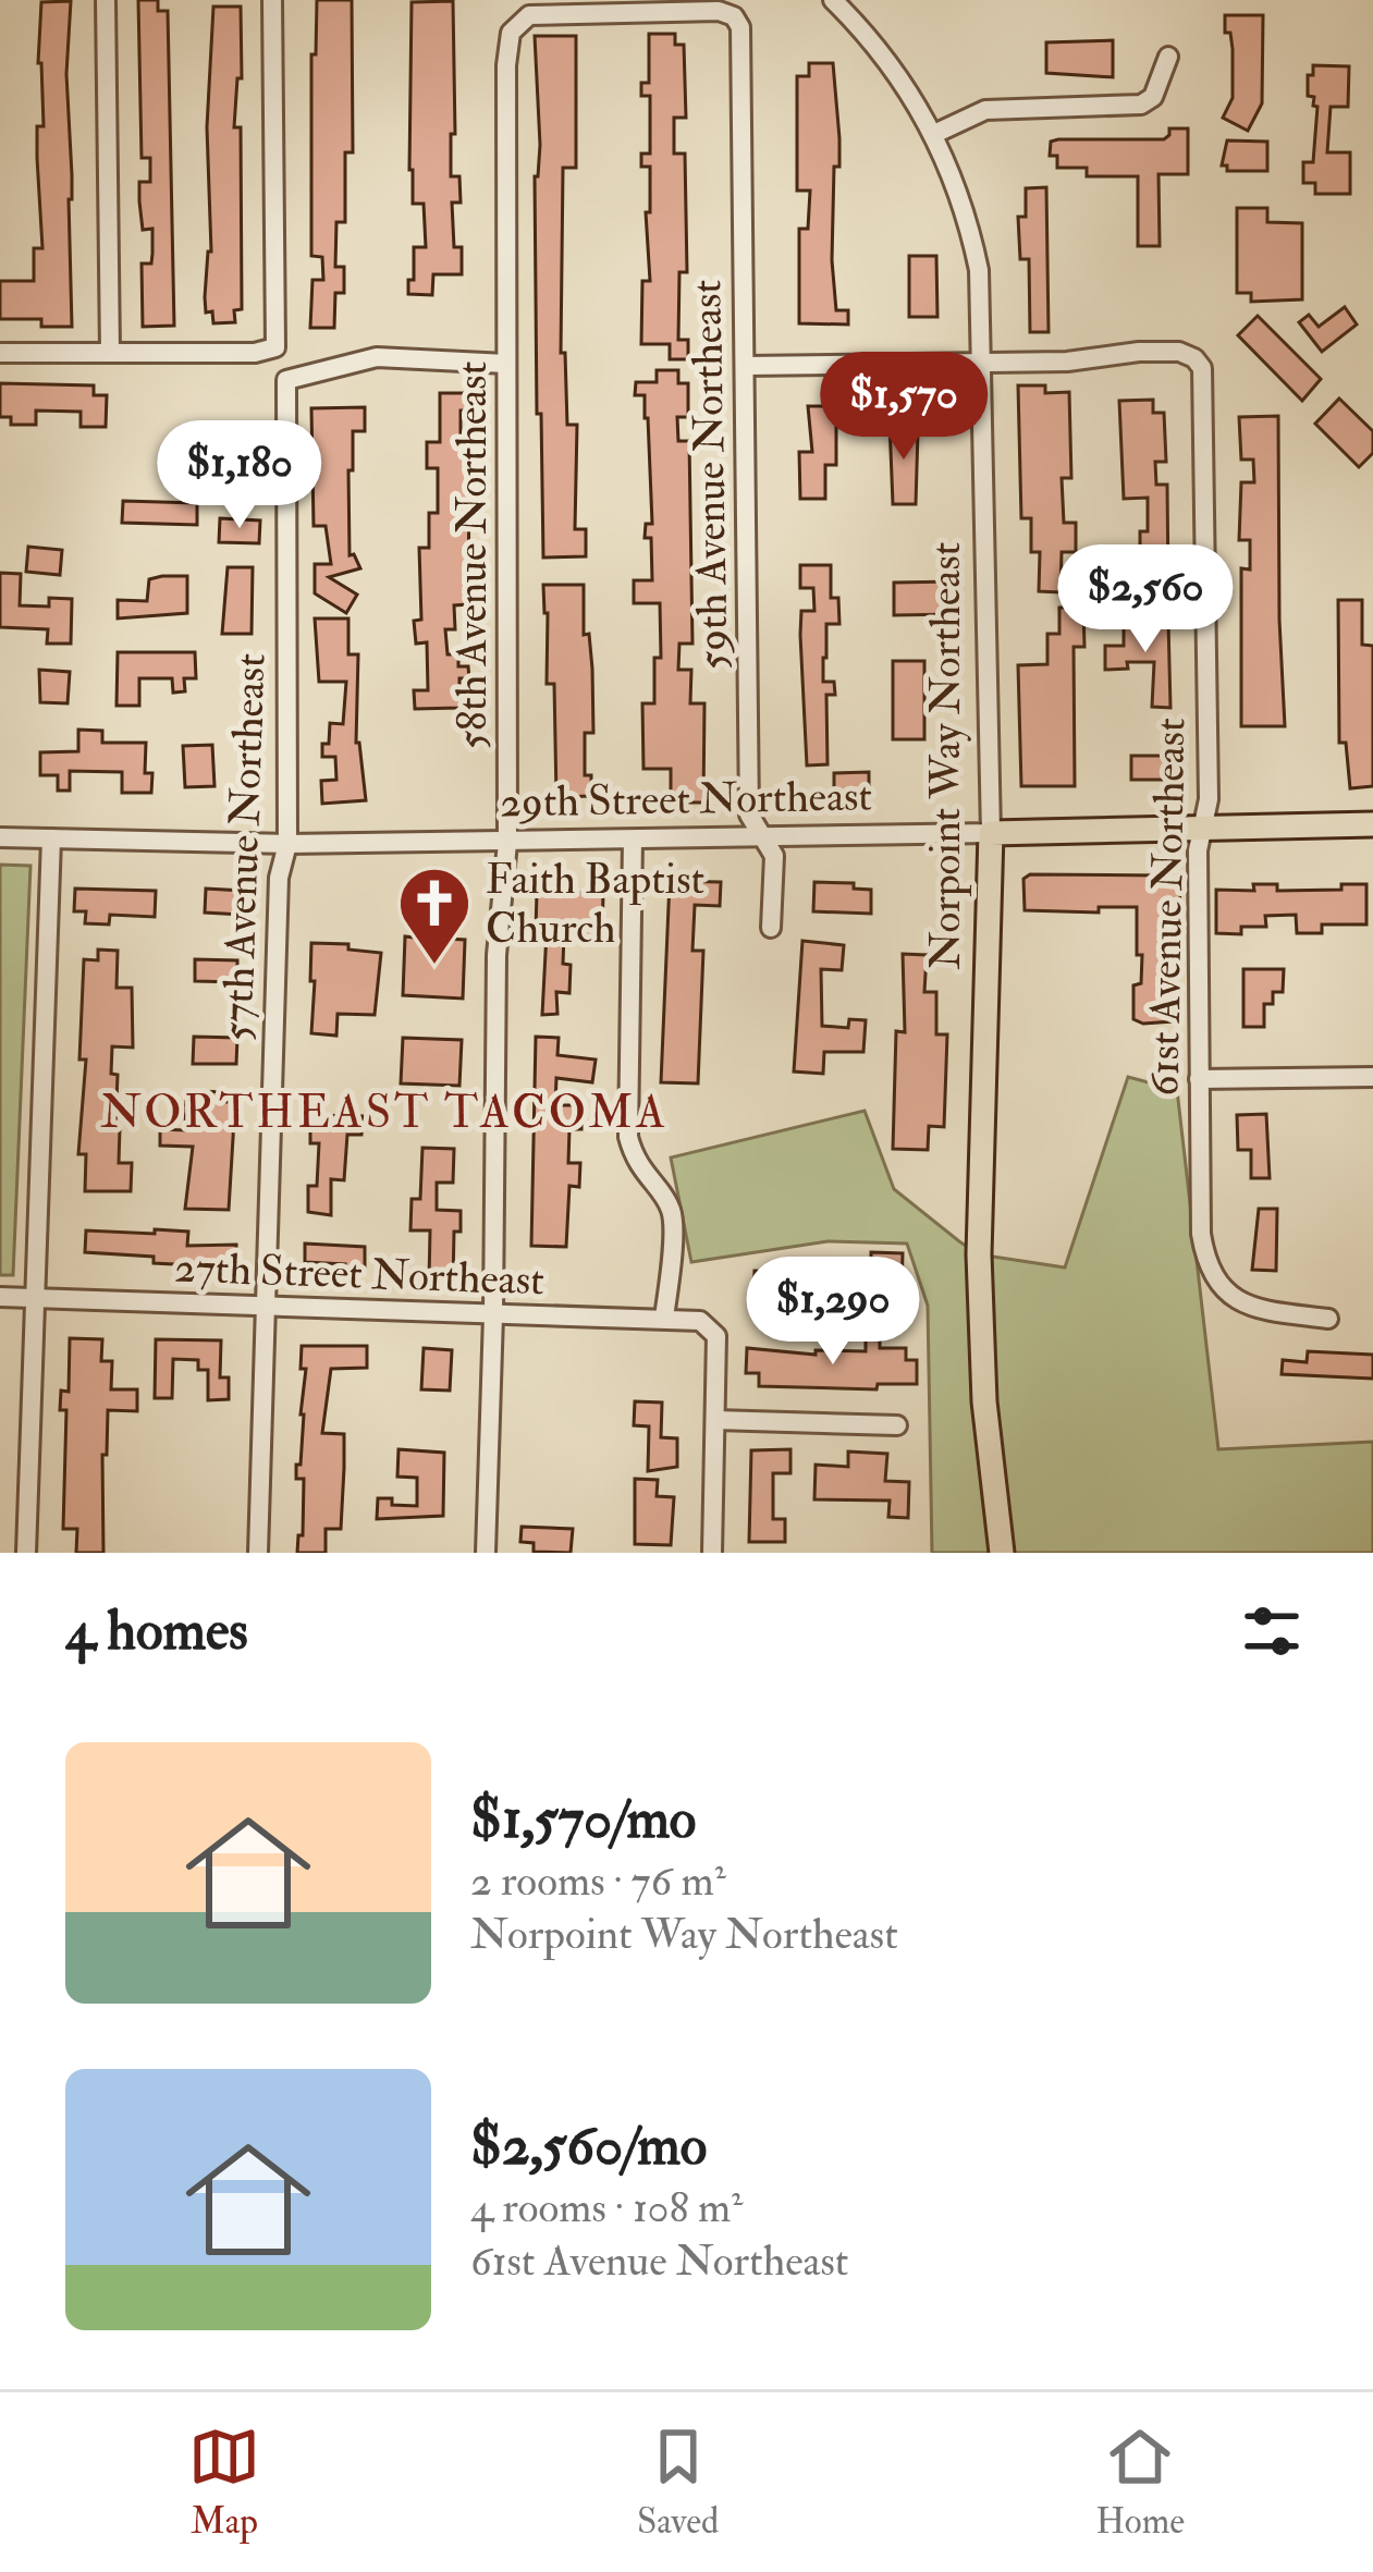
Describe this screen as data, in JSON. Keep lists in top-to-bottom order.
{
  "streets": {
    "main road": ["Norpoint Way Northeast", "29th Street Northeast"],
    "street": [
      "59th Avenue Northeast",
      "58th Avenue Northeast",
      "57th Avenue Northeast",
      "61st Avenue Northeast",
      "27th Street Northeast"
    ]
  },
  "crossings": [
    ["59th Avenue Northeast", "58th Avenue Northeast"],
    ["59th Avenue Northeast", "29th Street Northeast"],
    ["58th Avenue Northeast", "29th Street Northeast"],
    ["58th Avenue Northeast", "57th Avenue Northeast"],
    ["58th Avenue Northeast", "27th Street Northeast"],
    ["Norpoint Way Northeast", "29th Street Northeast"],
    ["Norpoint Way Northeast", "61st Avenue Northeast"],
    ["29th Street Northeast", "57th Avenue Northeast"],
    ["29th Street Northeast", "61st Avenue Northeast"],
    ["57th Avenue Northeast", "27th Street Northeast"]
  ],
  "districts": ["NORTHEAST TACOMA"],
  "places": {
    "church": ["Faith Baptist Church"]
  },
  "page": {
    "price": [
      "$1,570",
      "$1,180",
      "$2,560",
      "$1,290"
    ],
    "heading": "4 homes",
    "list": [
      {
        "name": "$1,570/mo",
        "note": "2 rooms · 76 m² · Norpoint Way Northeast"
      },
      {
        "name": "$2,560/mo",
        "note": "4 rooms · 108 m² · 61st Avenue Northeast"
      }
    ],
    "tabs": ["Map", "Saved", "Home"]
  }
}
